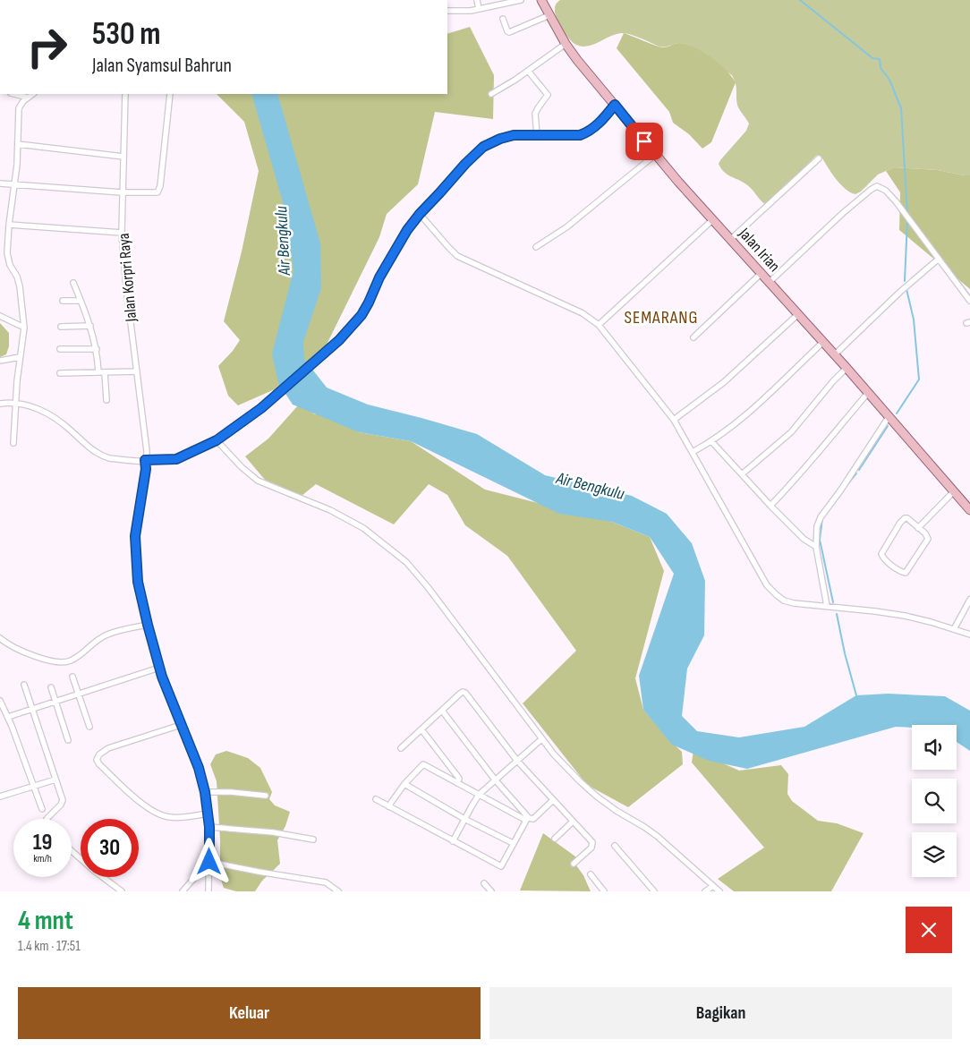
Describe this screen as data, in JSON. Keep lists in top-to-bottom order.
{
  "streets": {
    "main road": ["Jalan Irian"],
    "street": ["Jalan Korpri Raya"]
  },
  "districts": ["SEMARANG"],
  "water": ["Air Bengkulu"],
  "page": {
    "turn": ["530 m", "Jalan Syamsul Bahrun"],
    "speed": "19 km/h",
    "limit": "30",
    "heading": ["4 mnt", "1.4 km · 17:51"],
    "buttons": ["Keluar", "Bagikan"]
  }
}
